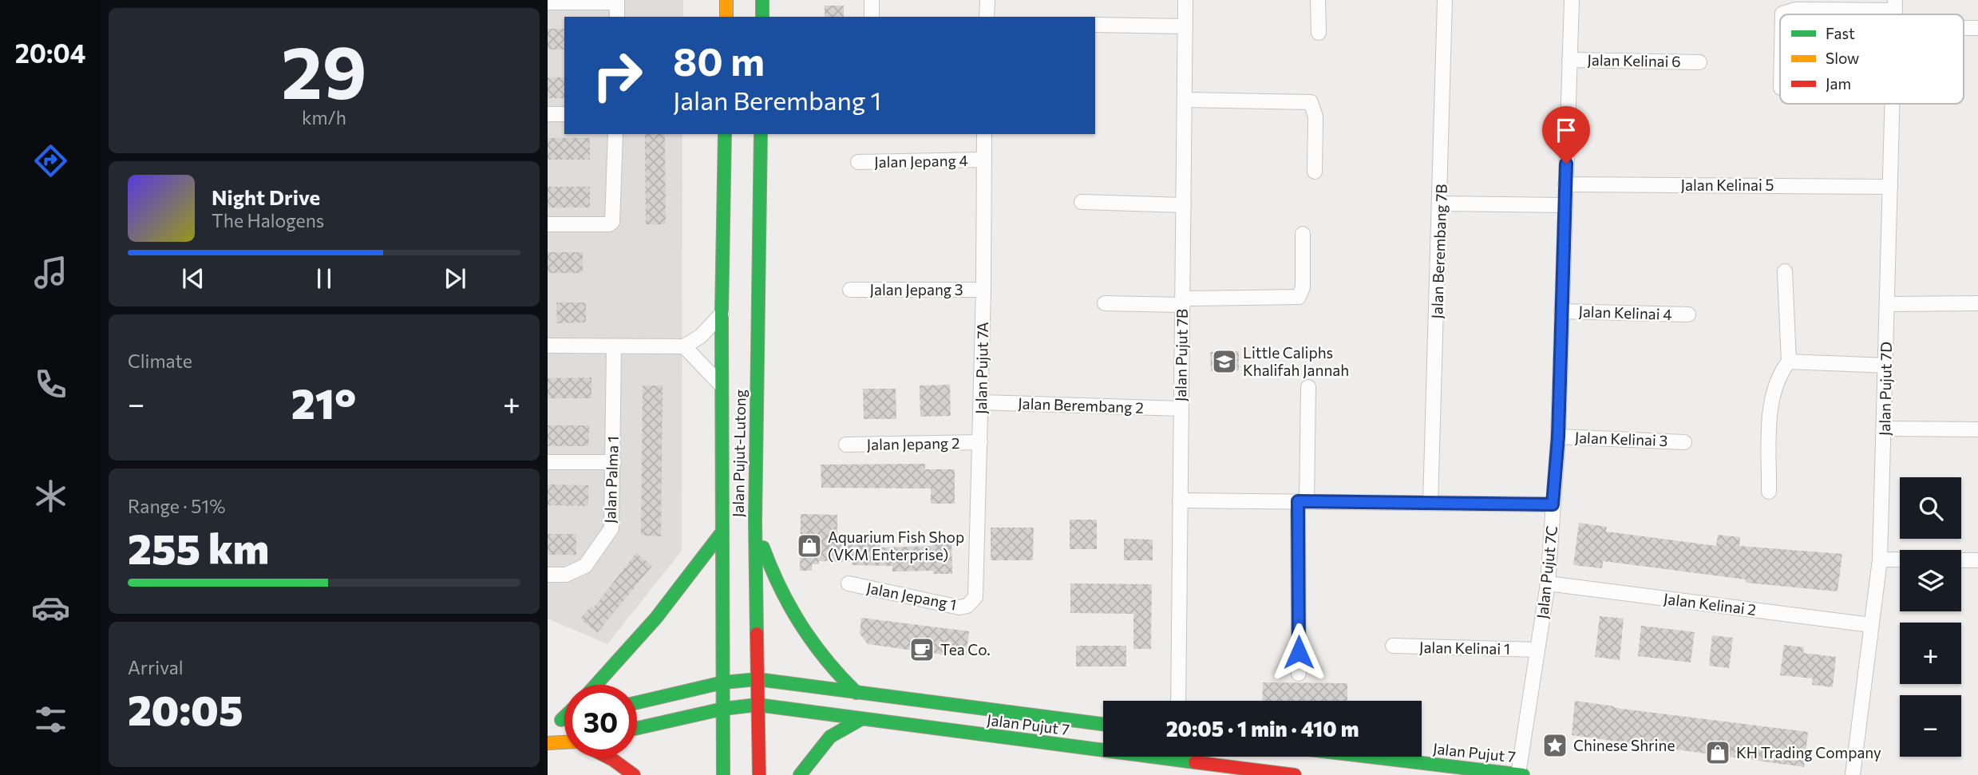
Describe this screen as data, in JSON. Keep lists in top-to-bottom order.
{
  "streets": {
    "main road": ["Jalan Pujut-Lutong", "Jalan Pujut 7"],
    "street": [
      "Jalan Kelinai 6",
      "Jalan Jepang 4",
      "Jalan Kelinai 5",
      "Jalan Berembang 7B",
      "Jalan Jepang 3",
      "Jalan Kelinai 4",
      "Jalan Pujut 7B",
      "Jalan Pujut 7A",
      "Jalan Pujut 7D",
      "Jalan Berembang 2",
      "Jalan Kelinai 3",
      "Jalan Jepang 2",
      "Jalan Palma 1",
      "Jalan Pujut 7C",
      "Jalan Jepang 1",
      "Jalan Kelinai 2",
      "Jalan Kelinai 1"
    ]
  },
  "crossings": [
    ["Jalan Kelinai 6", "Jalan Pujut 7C"],
    ["Jalan Jepang 4", "Jalan Pujut 7A"],
    ["Jalan Kelinai 5", "Jalan Pujut 7D"],
    ["Jalan Kelinai 5", "Jalan Pujut 7C"],
    ["Jalan Jepang 3", "Jalan Pujut 7A"],
    ["Jalan Kelinai 4", "Jalan Pujut 7C"],
    ["Jalan Pujut 7B", "Jalan Berembang 2"],
    ["Jalan Pujut 7A", "Jalan Berembang 2"],
    ["Jalan Pujut 7A", "Jalan Jepang 2"],
    ["Jalan Pujut 7A", "Jalan Jepang 1"],
    ["Jalan Pujut 7D", "Jalan Kelinai 2"],
    ["Jalan Kelinai 3", "Jalan Pujut 7C"],
    ["Jalan Pujut-Lutong", "Jalan Pujut 7"],
    ["Jalan Pujut 7C", "Jalan Kelinai 2"],
    ["Jalan Pujut 7C", "Jalan Kelinai 1"],
    ["Jalan Pujut 7C", "Jalan Pujut 7"]
  ],
  "places": {
    "school or university": ["Little Caliphs Khalifah Jannah"],
    "shop": ["Aquarium Fish Shop (VKM Enterprise)", "KH Trading Company"],
    "cafe": ["Tea Co."],
    "place": ["Chinese Shrine"]
  },
  "legend": ["Fast", "Slow", "Jam"],
  "page": {
    "tabs": "20:04",
    "tile": [
      ["29", "km/h"],
      "Climate",
      ["Range · 51%", "255 km"],
      ["Arrival", "20:05"]
    ],
    "turn": ["80 m", "Jalan Berembang 1"],
    "song": ["Night Drive", "The Halogens"],
    "heat": ["−", "21°", "+"],
    "map_buttons": ["+", "−"],
    "limit": "30",
    "trip": "20:05 · 1 min · 410 m"
  }
}
